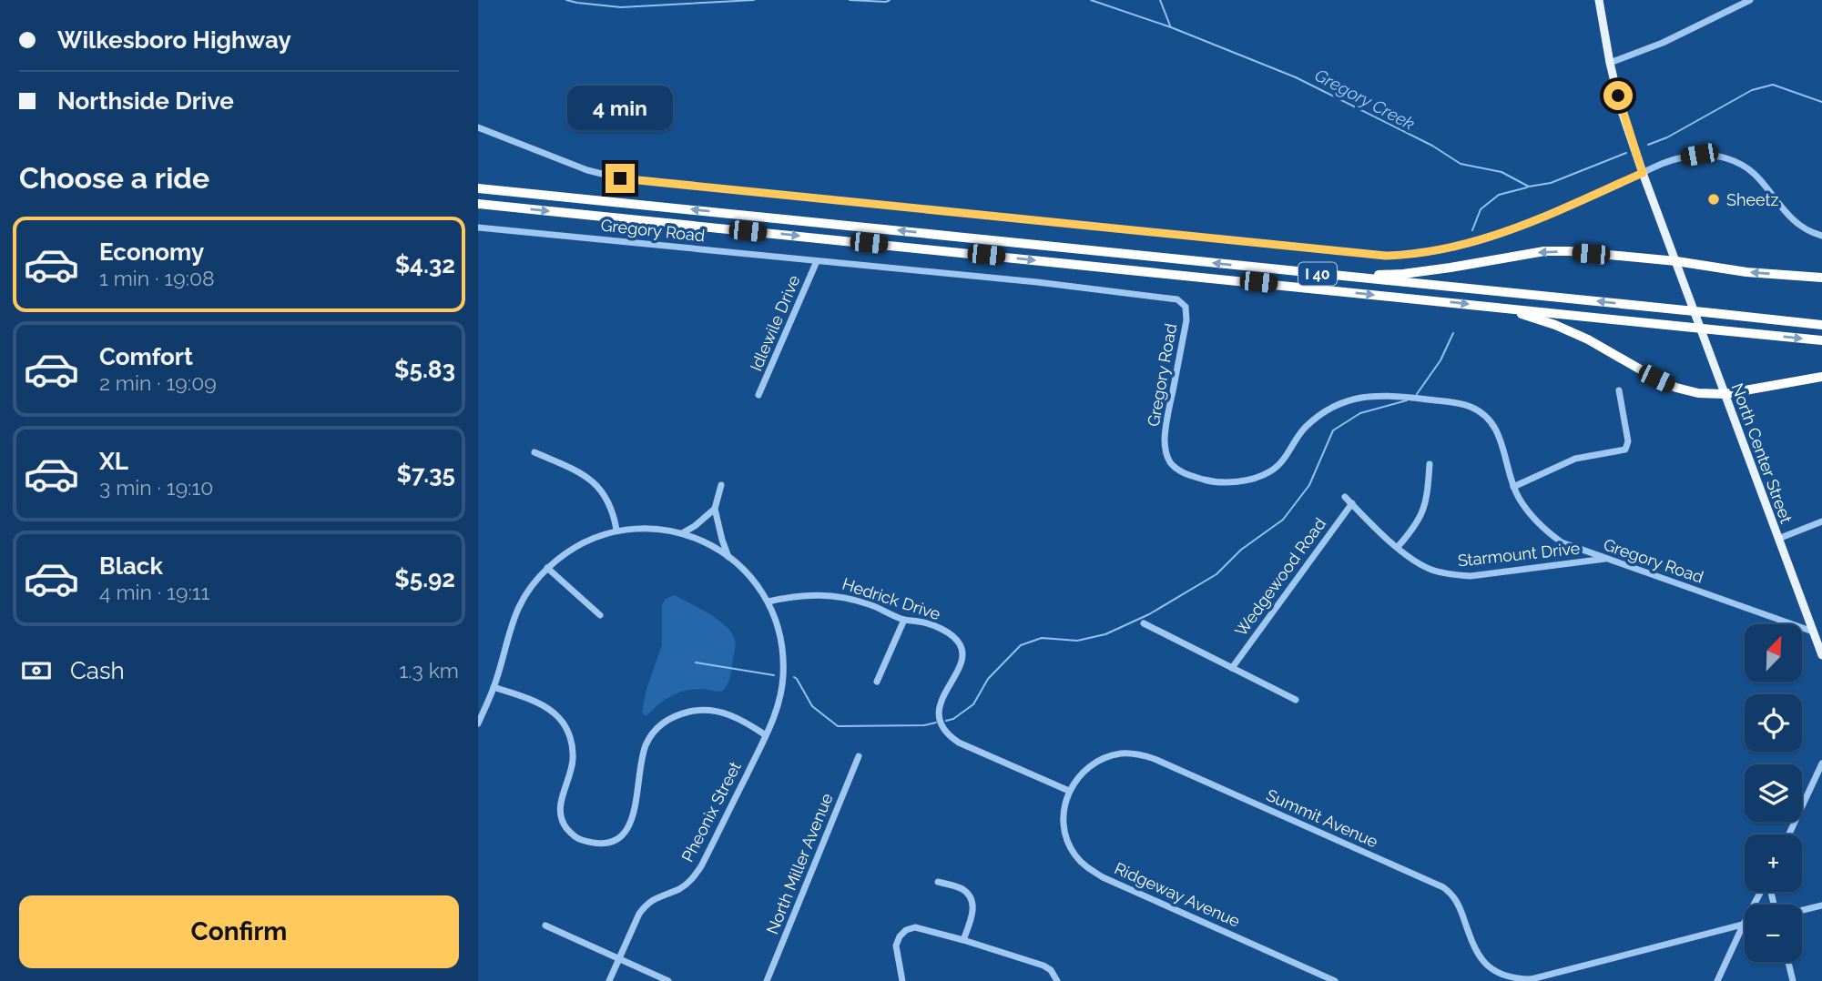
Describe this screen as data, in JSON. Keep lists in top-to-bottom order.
{
  "streets": {
    "highway": ["I 40"],
    "main road": ["North Center Street"],
    "street": [
      "Gregory Road",
      "Idlewile Drive",
      "Starmount Drive",
      "Wedgewood Road",
      "Hedrick Drive",
      "Pheonix Street",
      "Summit Avenue",
      "North Miller Avenue",
      "Ridgeway Avenue"
    ]
  },
  "crossings": [
    ["Gregory Road", "Idlewile Drive"],
    ["Gregory Road", "North Center Street"],
    ["Gregory Road", "Starmount Drive"],
    ["Starmount Drive", "Wedgewood Road"],
    ["Hedrick Drive", "Pheonix Street"],
    ["Hedrick Drive", "Summit Avenue"],
    ["Hedrick Drive", "Ridgeway Avenue"],
    ["Summit Avenue", "Ridgeway Avenue"]
  ],
  "water": ["Gregory Creek"],
  "places": ["Sheetz"],
  "north": "top right",
  "page": {
    "banner": ["Wilkesboro Highway", "Northside Drive"],
    "bubble": "4 min",
    "heading": "Choose a ride",
    "list": [
      {
        "name": "Economy",
        "note": "1 min · 19:08",
        "value": "$4.32"
      },
      {
        "name": "Comfort",
        "note": "2 min · 19:09",
        "value": "$5.83"
      },
      {
        "name": "XL",
        "note": "3 min · 19:10",
        "value": "$7.35"
      },
      {
        "name": "Black",
        "note": "4 min · 19:11",
        "value": "$5.92"
      }
    ],
    "map_buttons": ["+", "−"],
    "pay": ["Cash", "1.3 km"],
    "buttons": "Confirm"
  }
}
